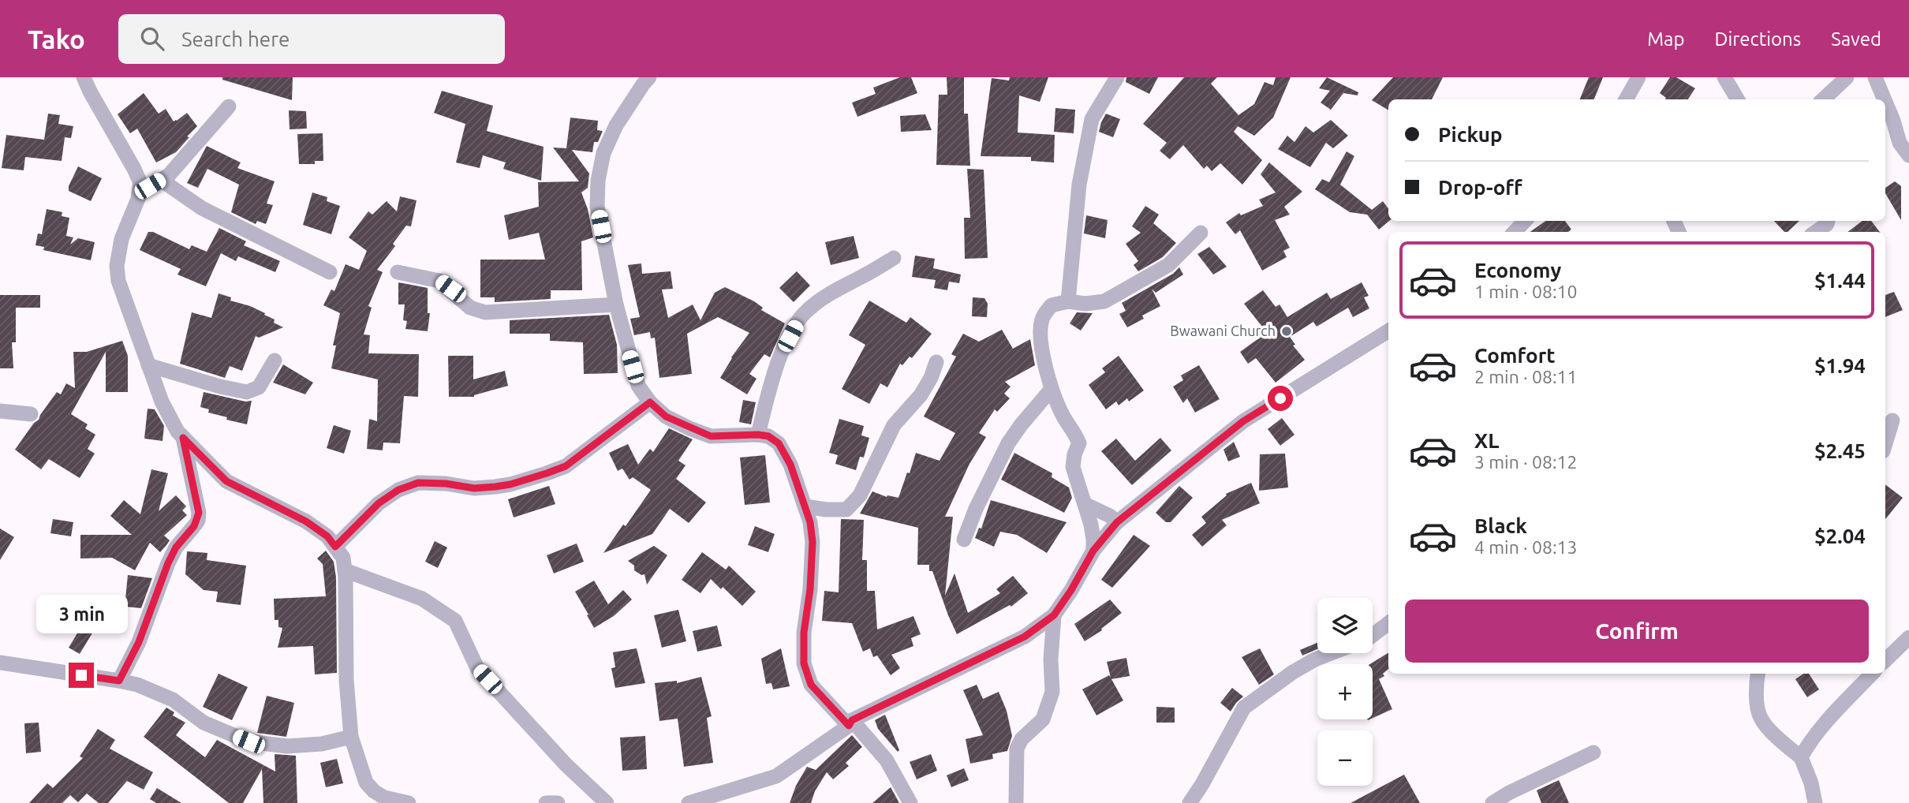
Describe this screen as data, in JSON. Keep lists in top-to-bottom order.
{
  "places": ["Bwawani Church"],
  "page": {
    "header": "Tako",
    "search": "Search here",
    "nav": ["Map", "Directions", "Saved"],
    "banner": ["Pickup", "Drop-off"],
    "list": [
      {
        "name": "Economy",
        "note": "1 min · 08:10",
        "value": "$1.44"
      },
      {
        "name": "Comfort",
        "note": "2 min · 08:11",
        "value": "$1.94"
      },
      {
        "name": "XL",
        "note": "3 min · 08:12",
        "value": "$2.45"
      },
      {
        "name": "Black",
        "note": "4 min · 08:13",
        "value": "$2.04"
      }
    ],
    "buttons": "Confirm",
    "bubble": "3 min",
    "map_buttons": ["+", "−"]
  }
}
